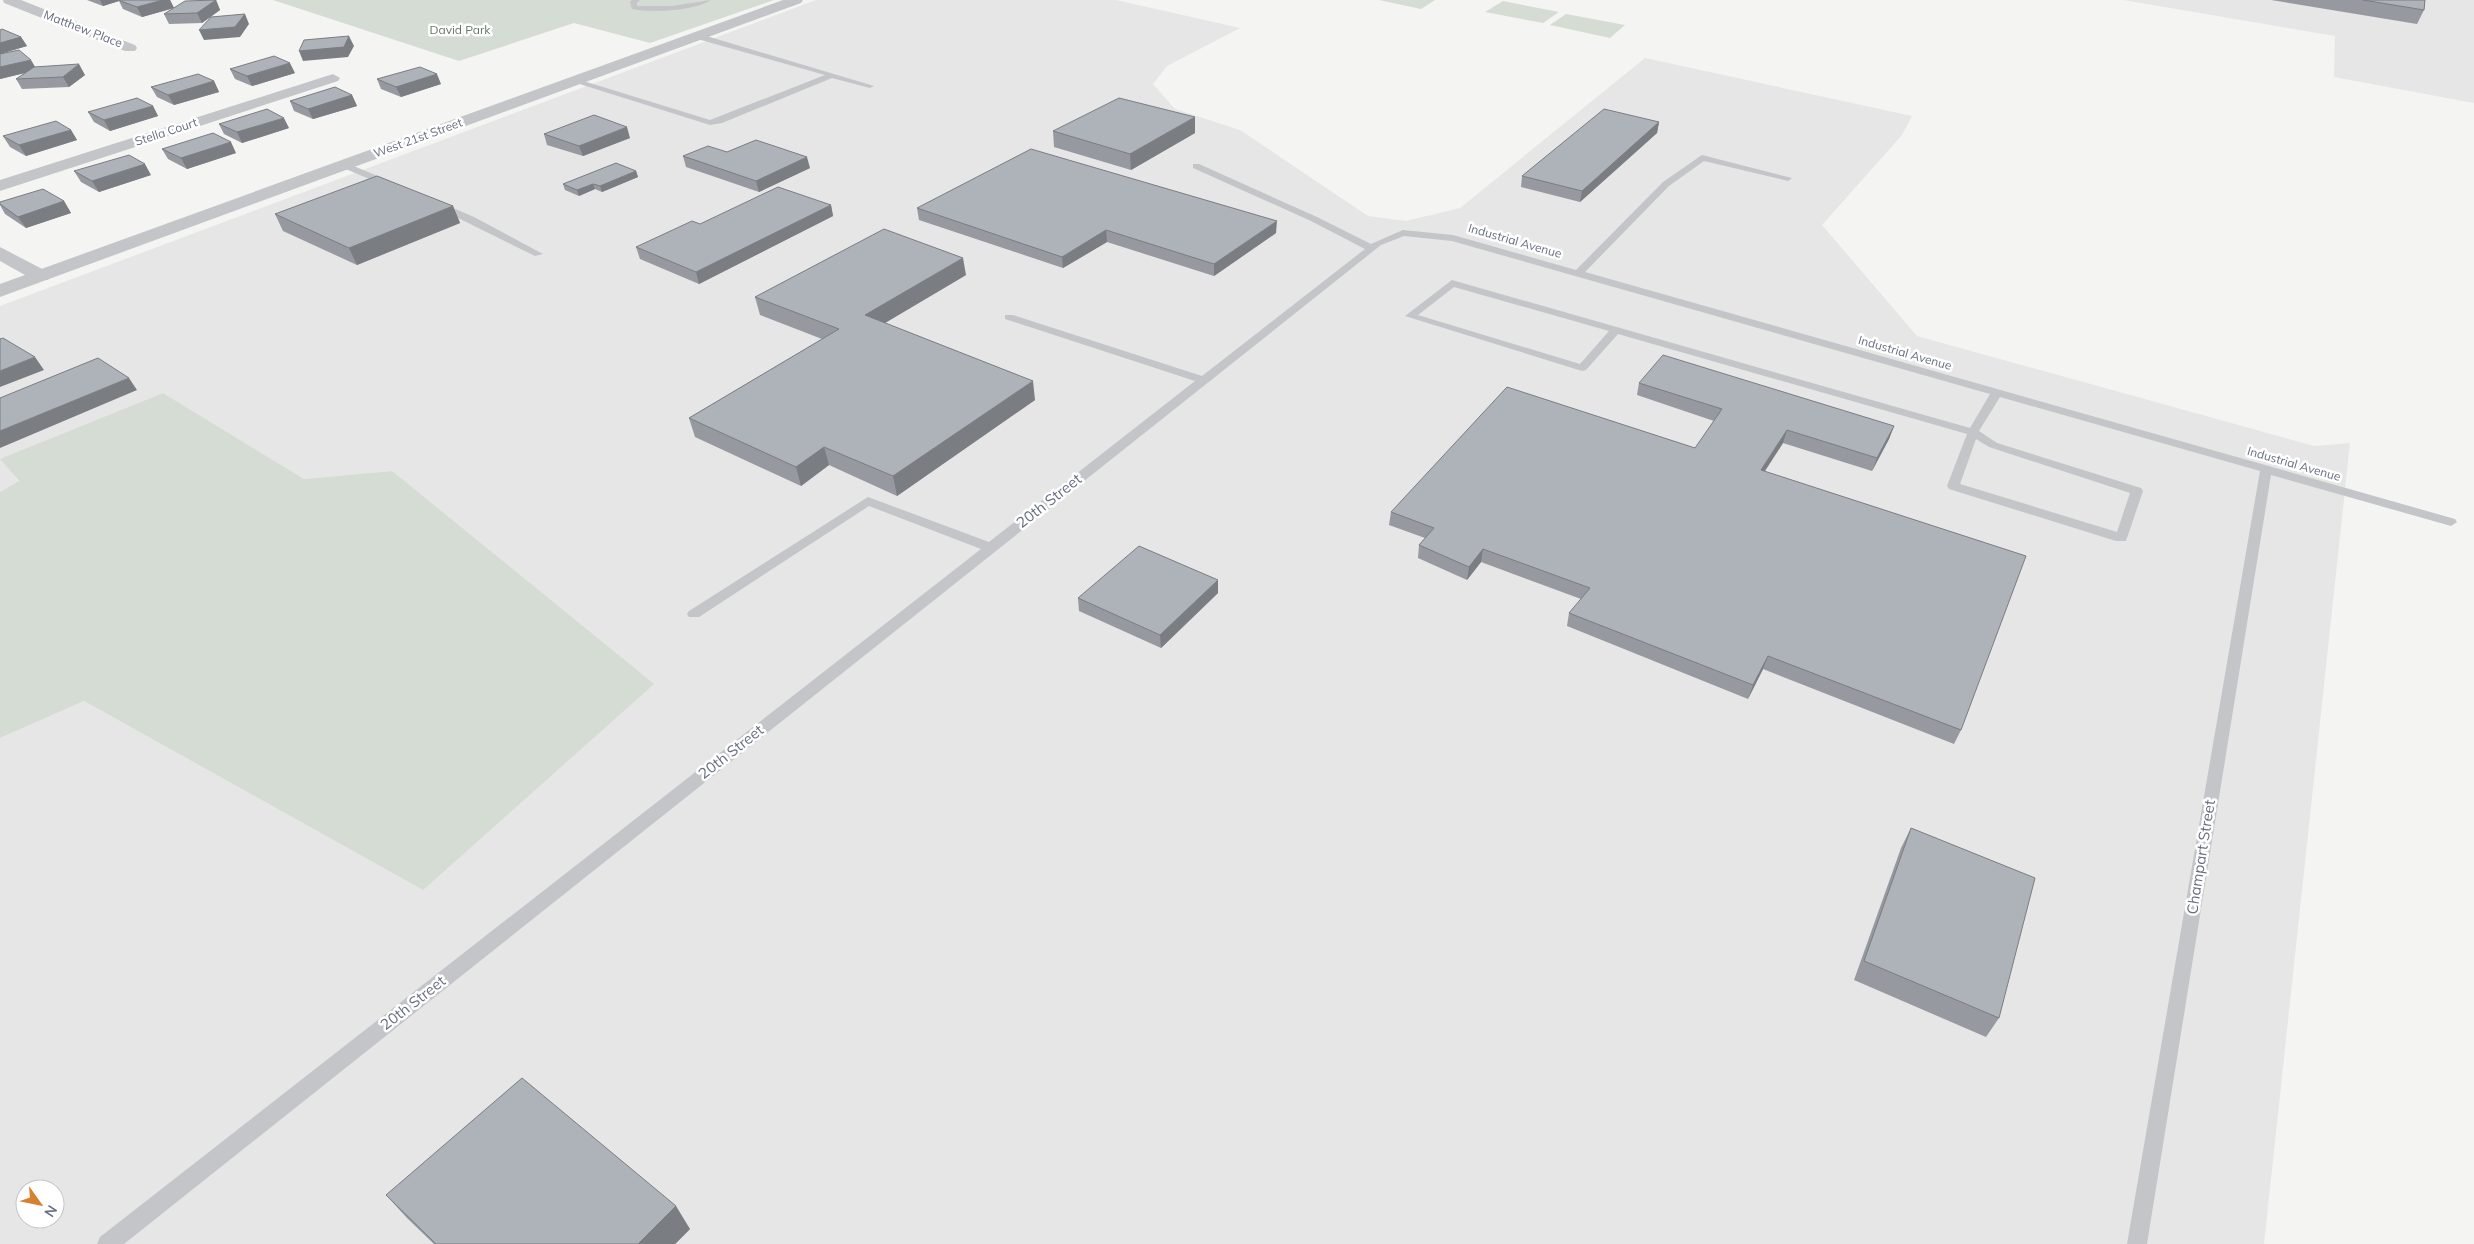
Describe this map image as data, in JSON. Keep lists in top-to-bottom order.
{
  "streets": {
    "street": ["Matthew Place", "Stella Court", "West 21st Street"],
    "lane": ["Industrial Avenue", "20th Street", "Champart Street"]
  },
  "crossings": [
    ["Industrial Avenue", "20th Street"],
    ["Industrial Avenue", "Champart Street"]
  ],
  "parks": ["David Park"],
  "north": "bottom right"
}
